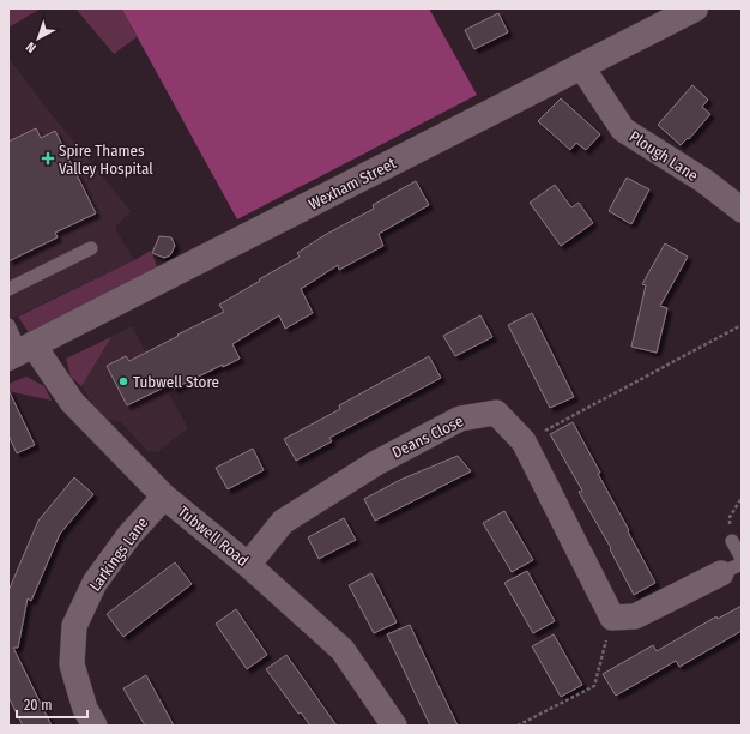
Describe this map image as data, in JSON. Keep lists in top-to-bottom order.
{
  "streets": {
    "street": [
      "Plough Lane",
      "Wexham Street",
      "Deans Close",
      "Tubwell Road",
      "Larkings Lane"
    ]
  },
  "crossings": [
    ["Plough Lane", "Wexham Street"],
    ["Wexham Street", "Tubwell Road"],
    ["Deans Close", "Tubwell Road"],
    ["Tubwell Road", "Larkings Lane"]
  ],
  "places": {
    "health": ["Spire Thames Valley Hospital"],
    "other": ["Tubwell Store"]
  },
  "scale_bar": "20 m",
  "north": "bottom left"
}
